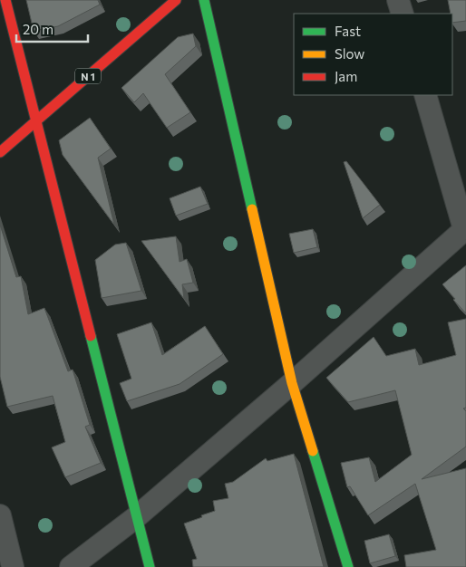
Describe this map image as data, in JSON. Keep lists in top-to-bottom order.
{
  "streets": {
    "main road": ["N 1"]
  },
  "legend": ["Fast", "Slow", "Jam"],
  "scale_bar": "20 m"
}
